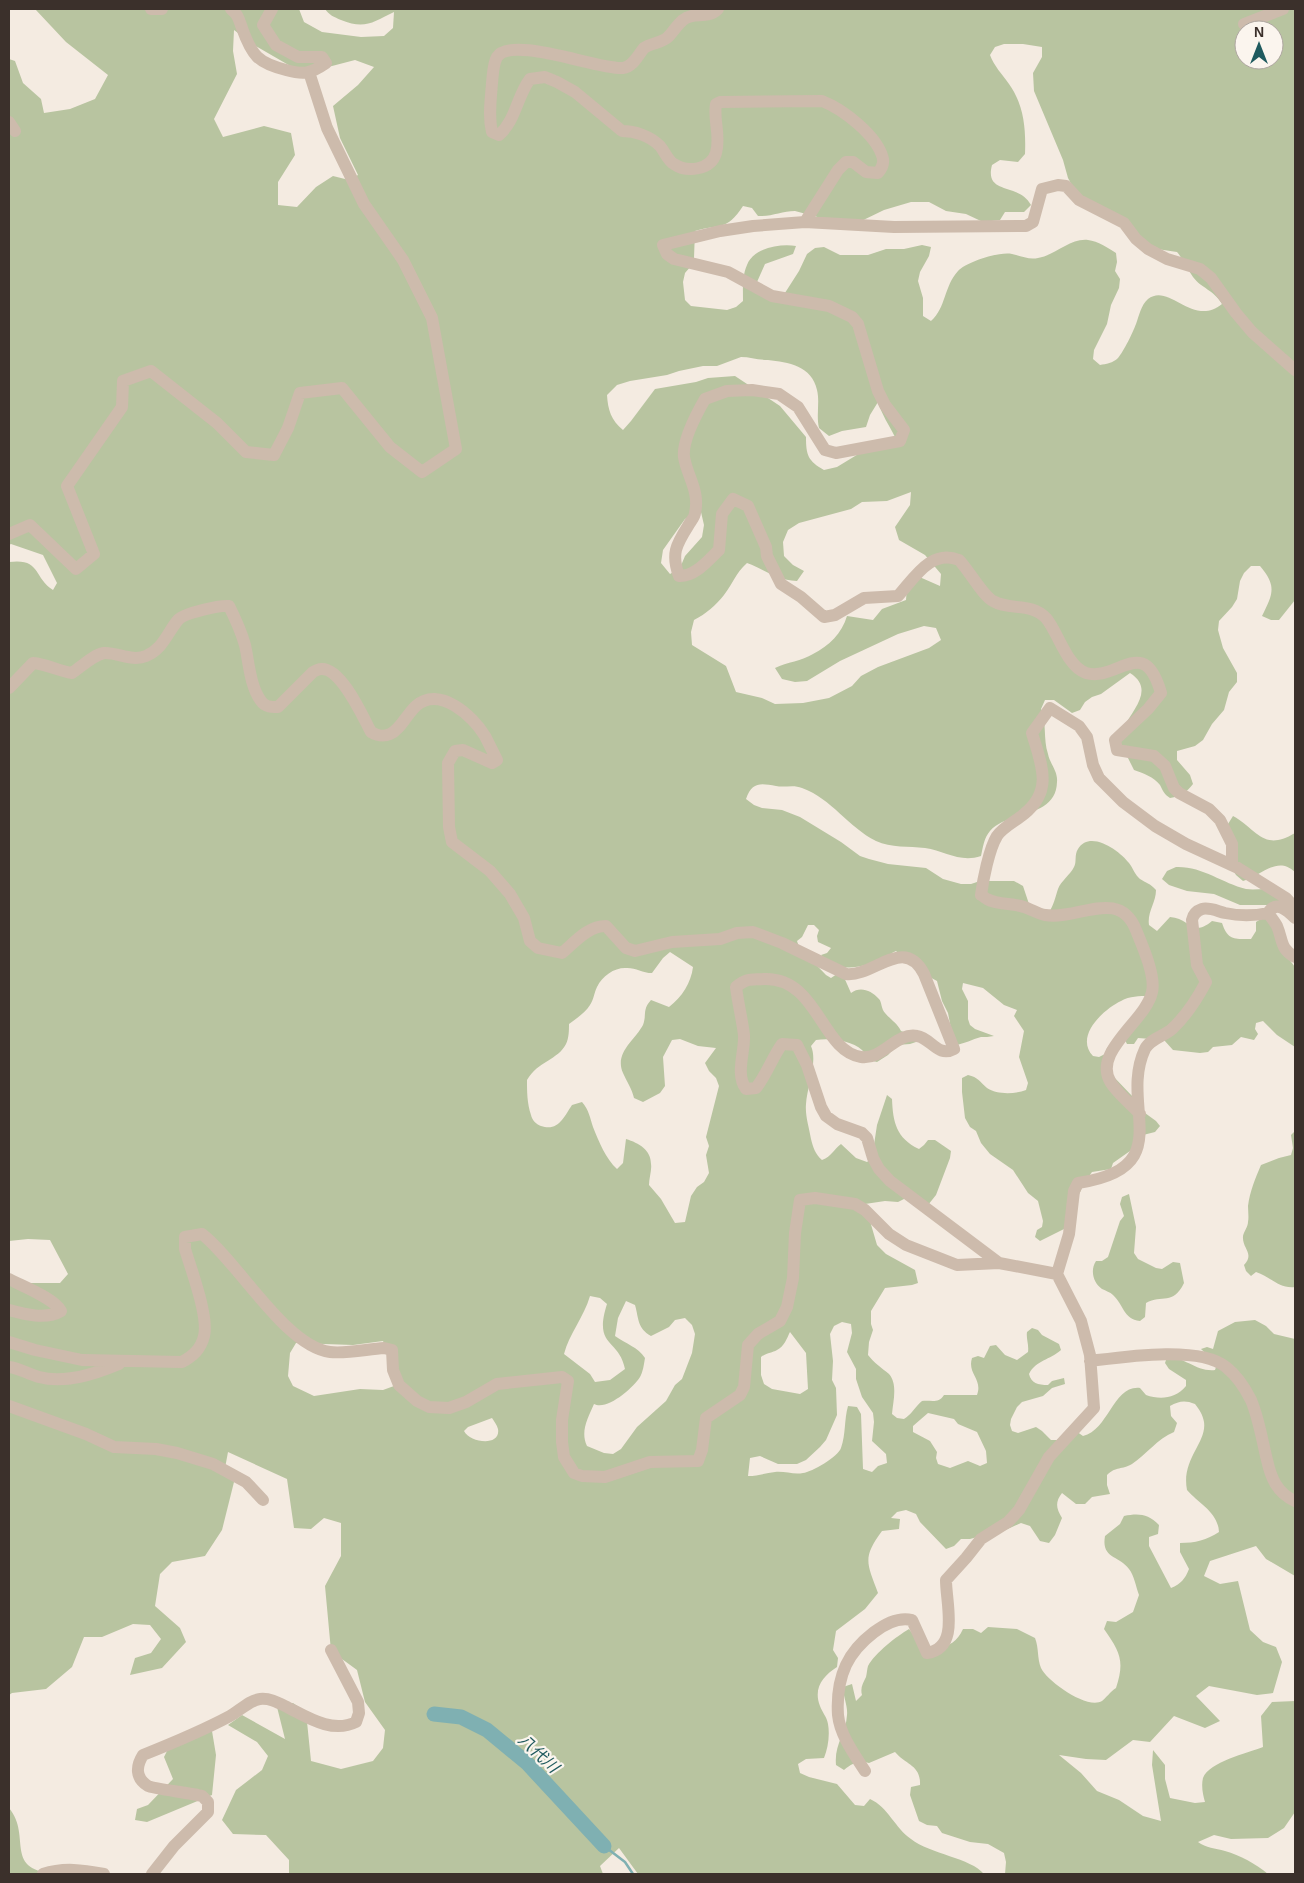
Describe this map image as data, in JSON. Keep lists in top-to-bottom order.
{
  "water": ["八代川"],
  "north": "top"
}
